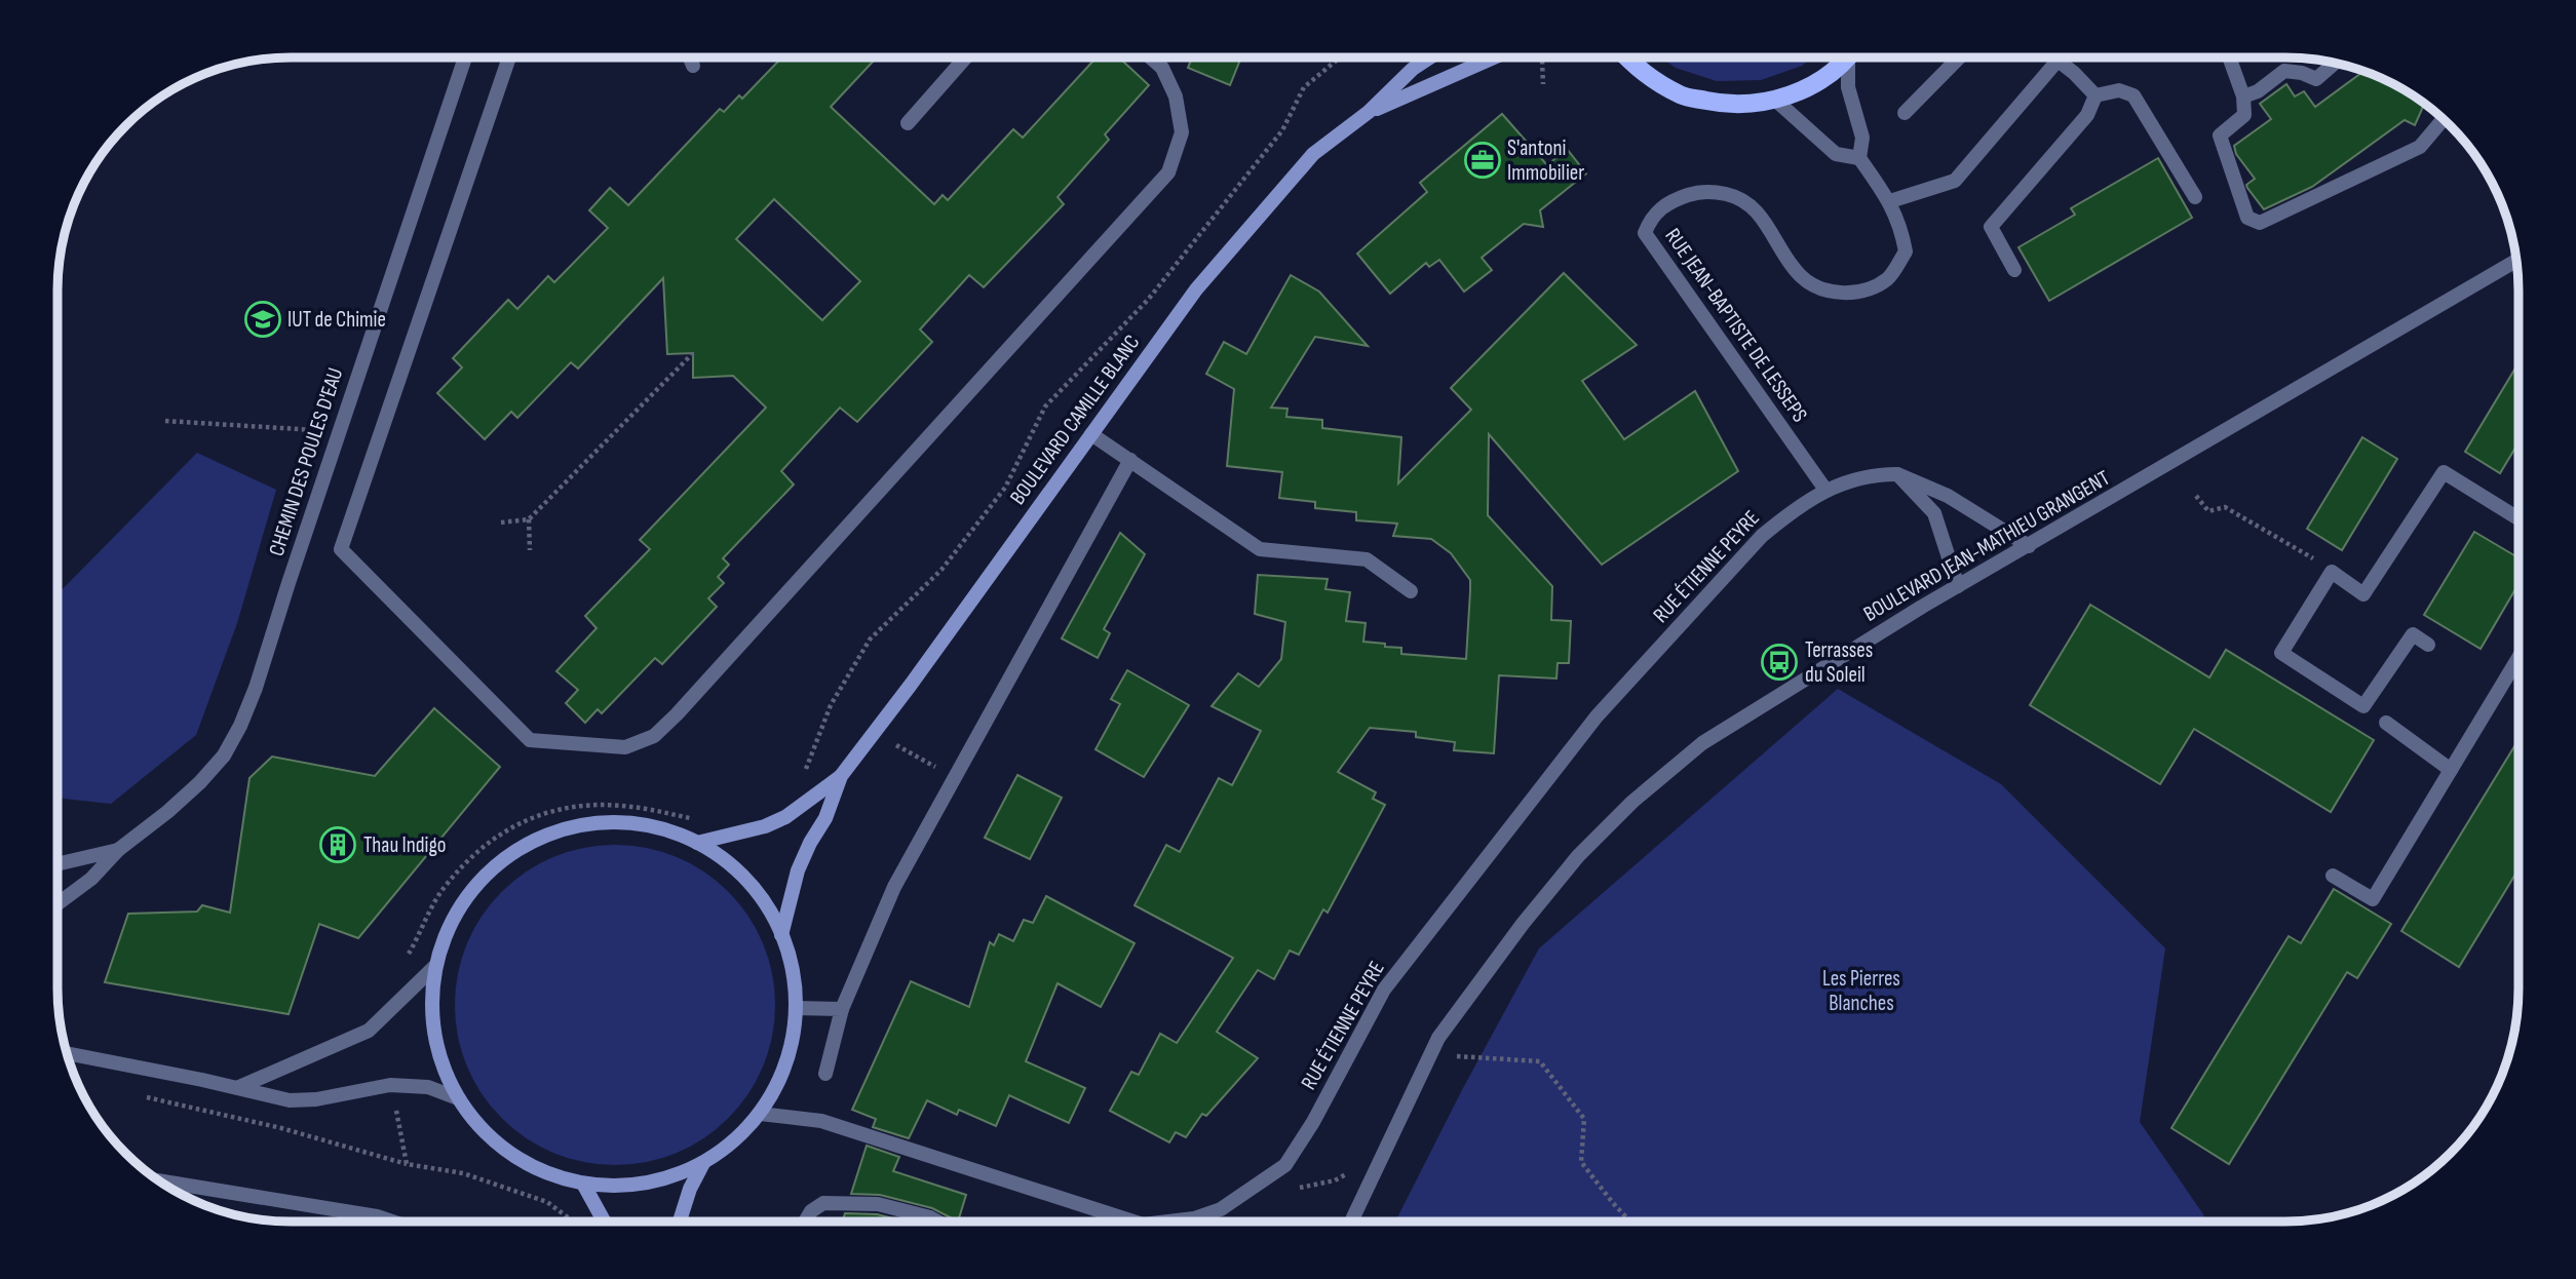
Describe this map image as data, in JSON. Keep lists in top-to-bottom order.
{
  "streets": {
    "main road": ["BOULEVARD CAMILLE BLANC"],
    "street": [
      "RUE JEAN-BAPTISTE DE LESSEPS",
      "CHEMIN DES POULES D'EAU",
      "BOULEVARD JEAN-MATHIEU GRANGENT",
      "RUE ÉTIENNE PEYRE"
    ]
  },
  "crossings": [
    ["RUE JEAN-BAPTISTE DE LESSEPS", "RUE ÉTIENNE PEYRE"]
  ],
  "parks": ["Les Pierres Blanches"],
  "places": {
    "office": ["S'antoni Immobilier"],
    "school or university": ["IUT de Chimie"],
    "bus stop": ["Terrasses du Soleil"],
    "building": ["Thau Indigo"]
  }
}
